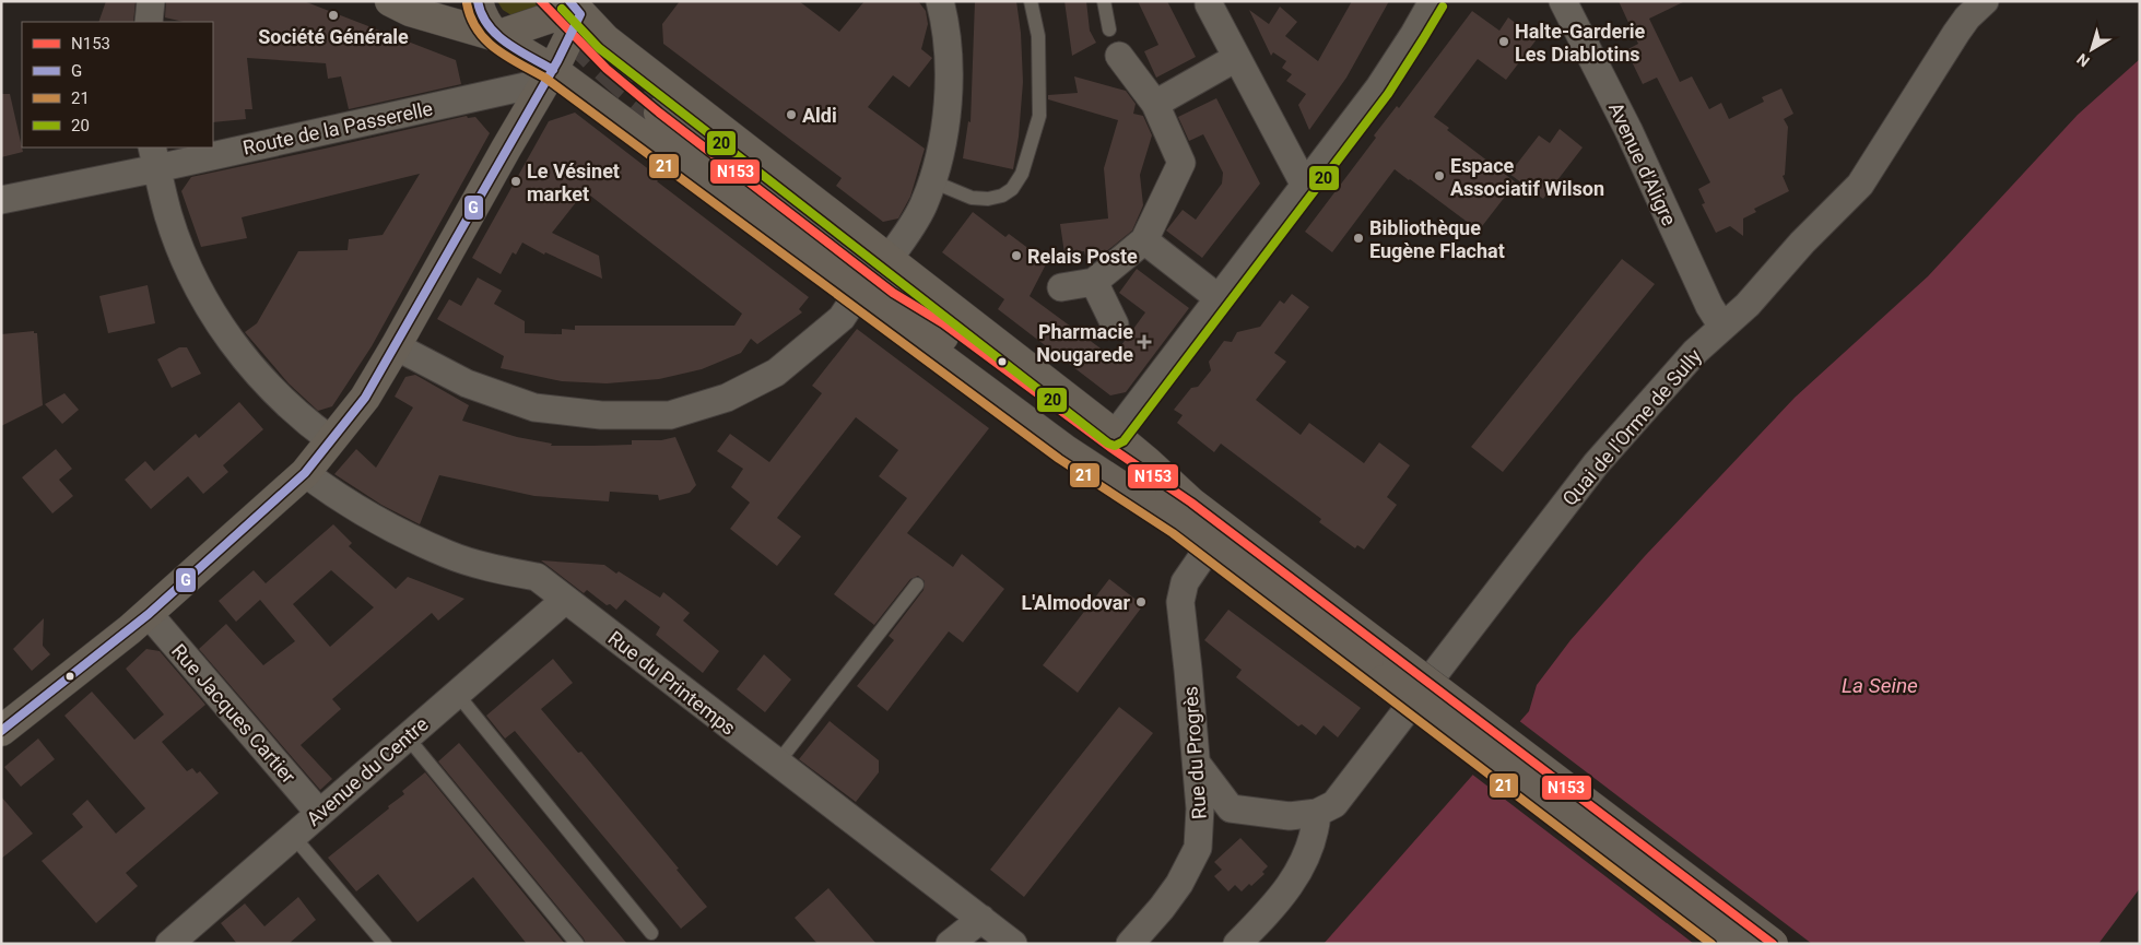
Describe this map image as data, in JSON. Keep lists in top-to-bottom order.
{
  "streets": {
    "street": [
      "Route de la Passerelle",
      "Avenue d'Aligre",
      "Quai de l'Orme de Sully",
      "Rue du Printemps",
      "Rue Jacques Cartier",
      "Rue du Progrès",
      "Avenue du Centre"
    ]
  },
  "crossings": [
    ["Avenue d'Aligre", "Quai de l'Orme de Sully"],
    ["Rue du Printemps", "Avenue du Centre"],
    ["Rue Jacques Cartier", "Avenue du Centre"]
  ],
  "water": ["La Seine"],
  "places": {
    "other": [
      "Société Générale",
      "Halte-Garderie Les Diablotins",
      "Aldi",
      "Espace Associatif Wilson",
      "Le Vésinet market",
      "Bibliothèque Eugène Flachat",
      "Relais Poste",
      "L'Almodovar"
    ],
    "health": ["Pharmacie Nougarede"]
  },
  "lines": [
    "transit line N153",
    "transit line G",
    "transit line 21",
    "transit line 20"
  ],
  "legend": [
    "N153",
    "G",
    "21",
    "20"
  ],
  "north": "bottom left"
}
